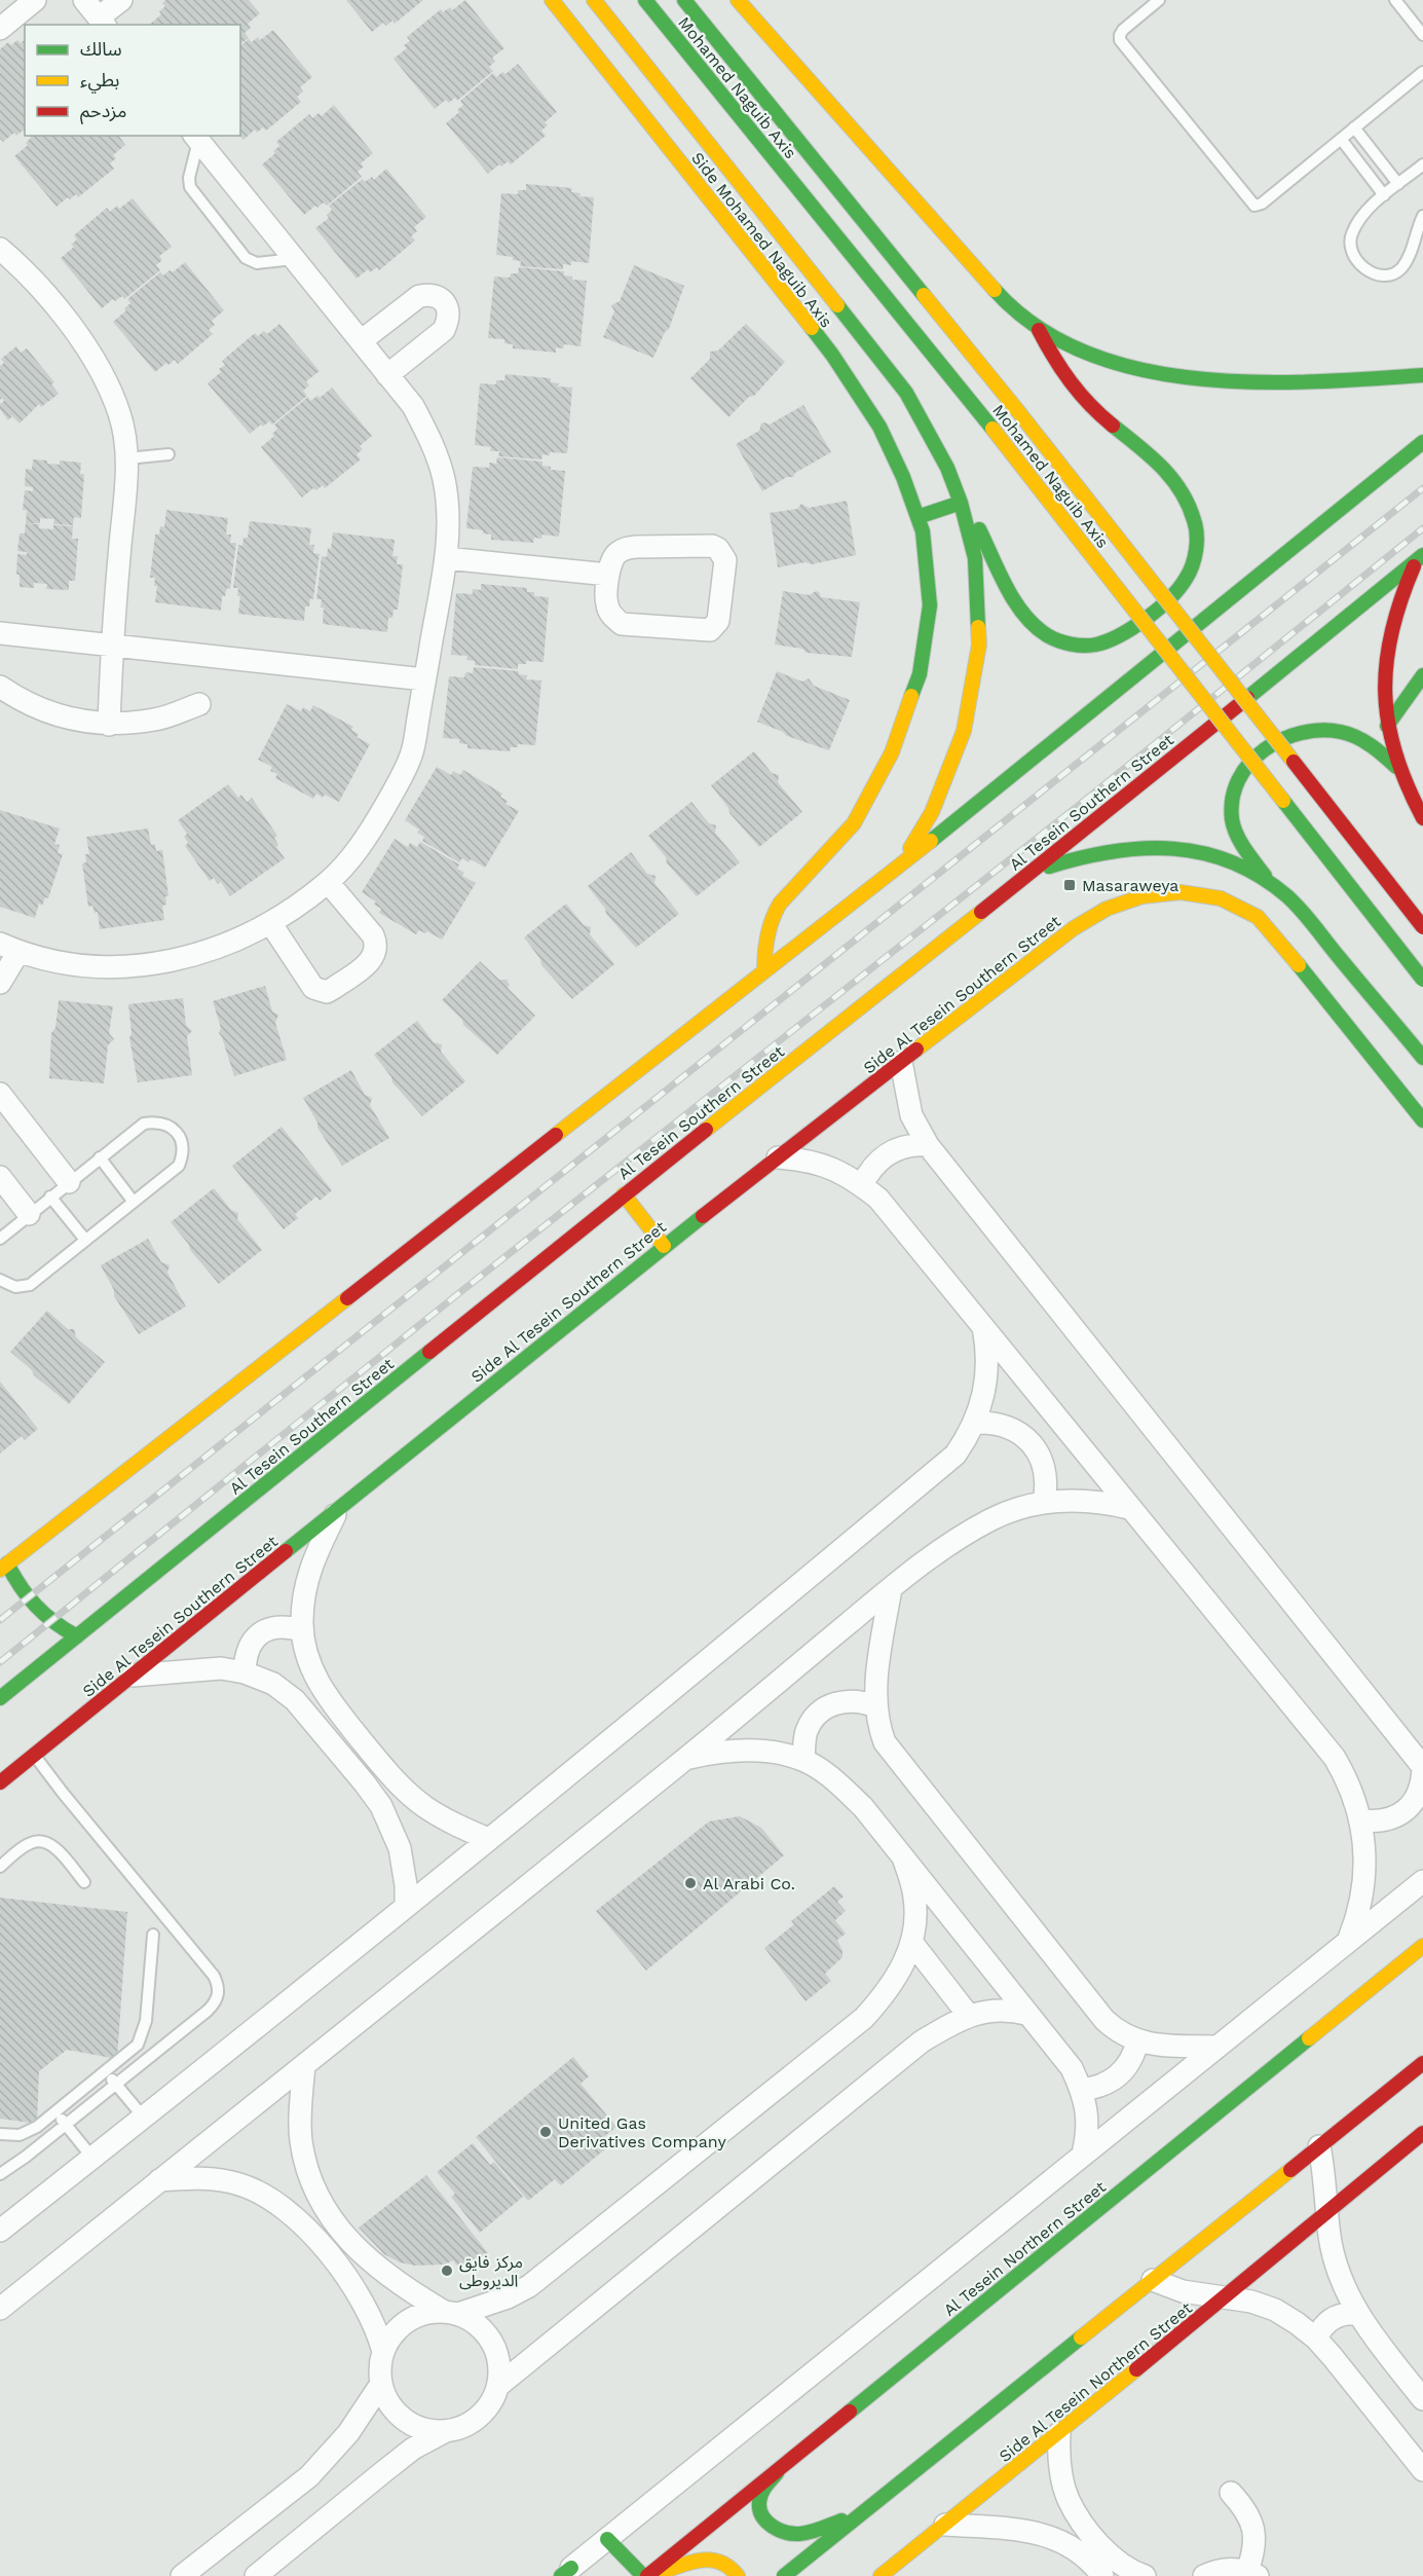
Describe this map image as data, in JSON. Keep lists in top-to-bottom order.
{
  "streets": {
    "main road": [
      "Mohamed Naguib Axis",
      "Side Mohamed Naguib Axis",
      "Al Tesein Southern Street",
      "Side Al Tesein Southern Street",
      "Al Tesein Northern Street",
      "Side Al Tesein Northern Street"
    ]
  },
  "places": {
    "transit": ["Masaraweya"],
    "other": ["Al Arabi Co.", "United Gas Derivatives Company", "مركز فايق الديروطى"]
  },
  "legend": ["سالك", "بطيء", "مزدحم"]
}
